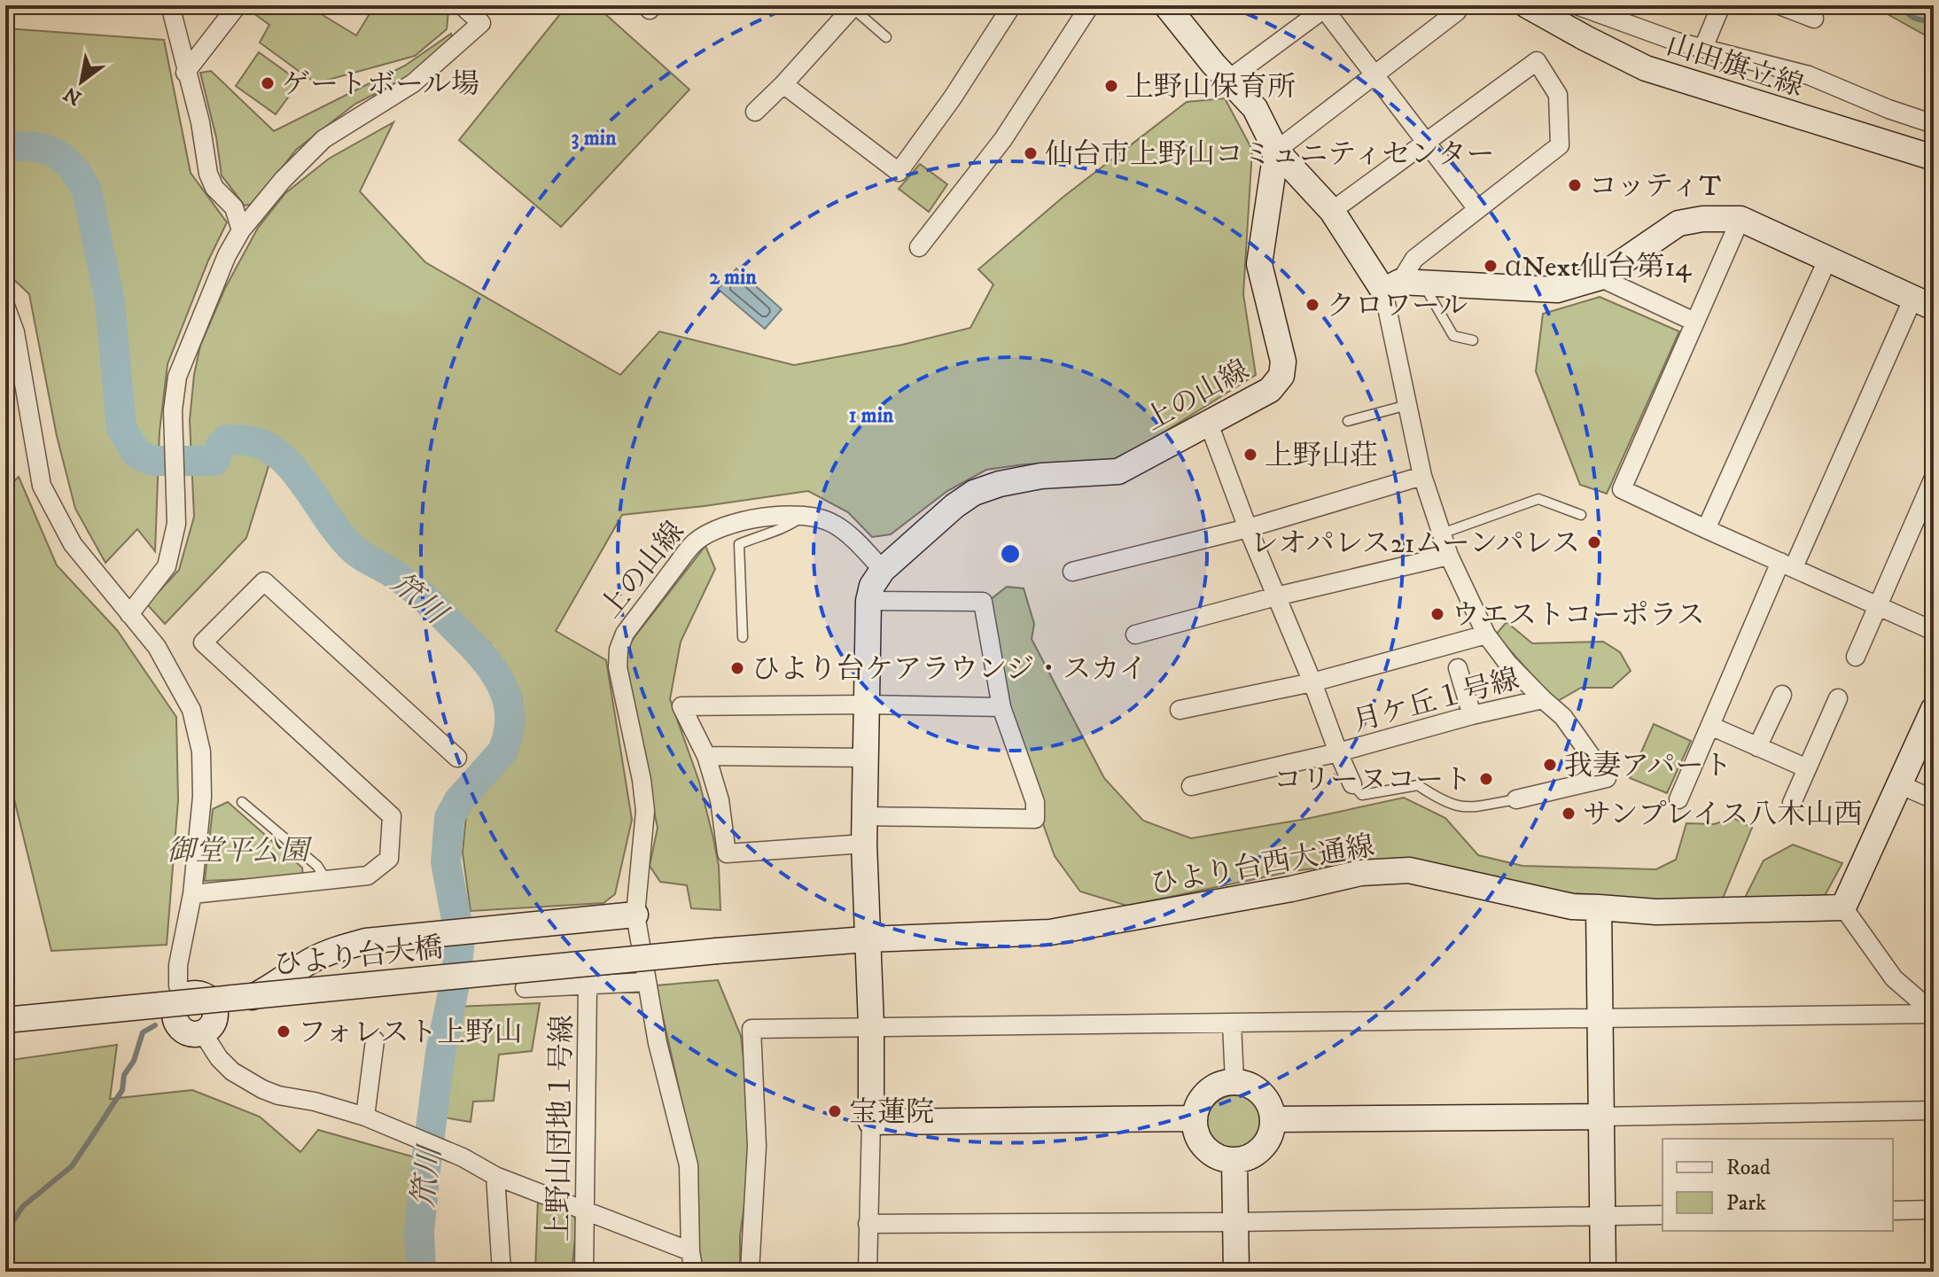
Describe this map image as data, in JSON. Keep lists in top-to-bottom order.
{
  "streets": {
    "street": [
      "山田旗立線",
      "上の山線",
      "月ケ丘１号線",
      "ひより台西大通線",
      "ひより台大橋",
      "上野山団地１号線"
    ]
  },
  "crossings": [
    ["上の山線", "月ケ丘１号線"],
    ["ひより台西大通線", "ひより台大橋"]
  ],
  "water": ["笊川"],
  "parks": ["御堂平公園"],
  "places": [
    "ゲートボール場",
    "上野山保育所",
    "仙台市上野山コミュニティセンター",
    "コッティT",
    "αNext仙台第14",
    "クロワール",
    "上野山荘",
    "レオパレス21ムーンパレス",
    "ウエストコーポラス",
    "ひより台ケアラウンジ・スカイ",
    "我妻アパート",
    "コリーヌコート",
    "サンプレイス八木山西",
    "フォレスト上野山",
    "宝蓮院"
  ],
  "legend": ["Road", "Park"],
  "north": "bottom left",
  "rings": ["3 min", "2 min", "1 min"]
}
